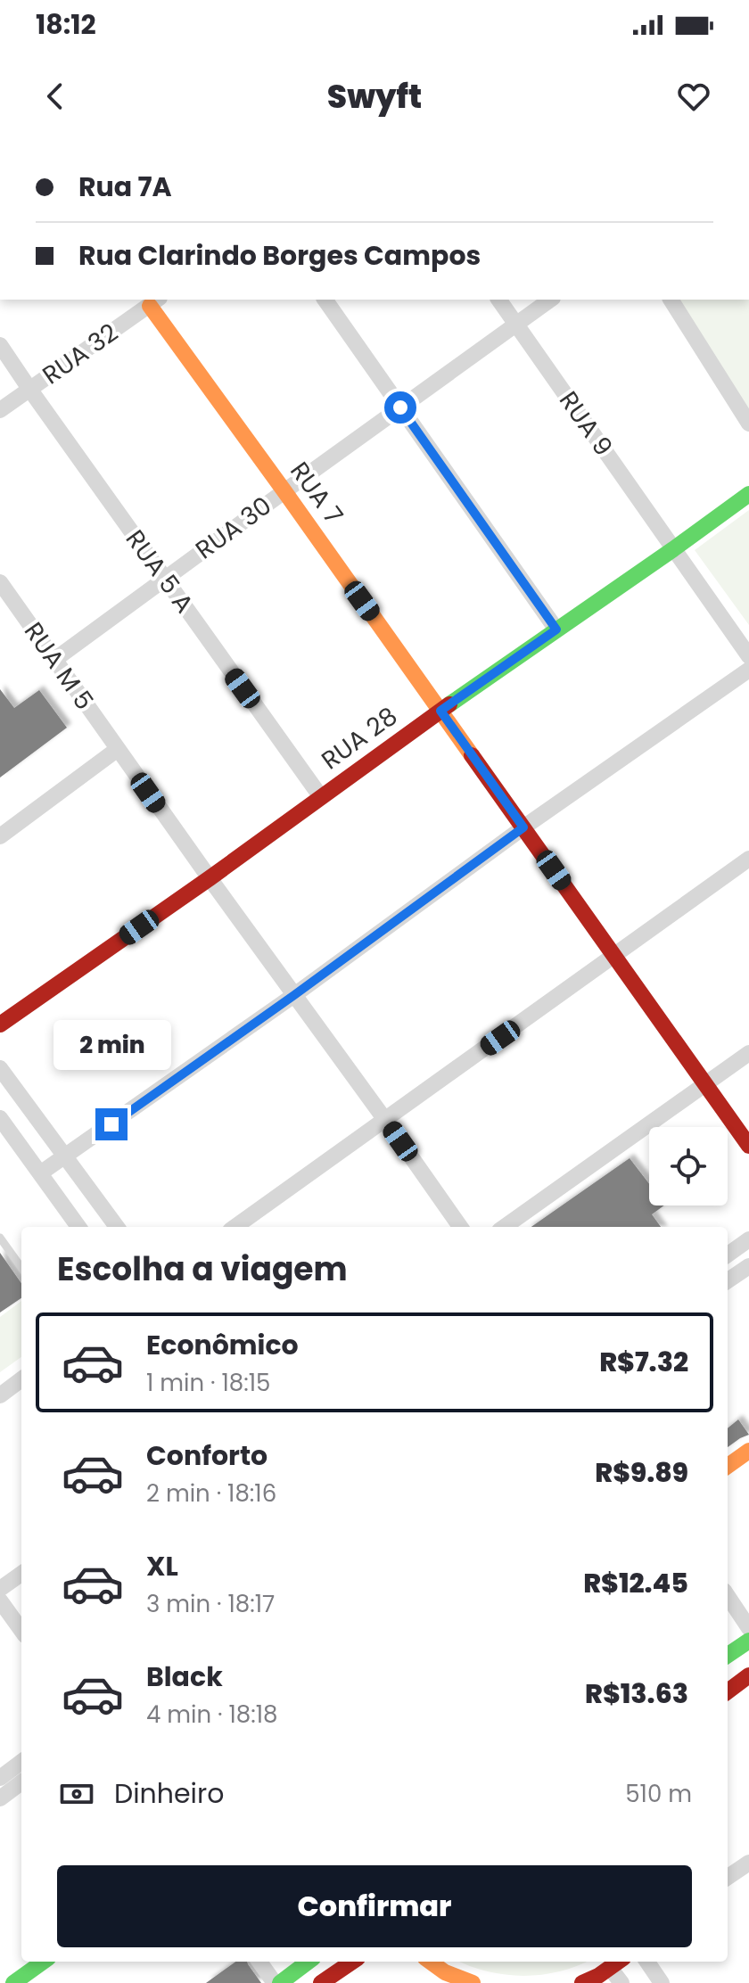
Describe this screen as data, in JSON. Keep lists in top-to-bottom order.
{
  "streets": {
    "street": [
      "RUA 32",
      "RUA 9",
      "RUA 7",
      "RUA 30",
      "RUA 5 A",
      "RUA M 5",
      "RUA 28"
    ]
  },
  "crossings": [
    ["RUA 32", "RUA 7"],
    ["RUA 32", "RUA 5 A"],
    ["RUA 9", "RUA 30"],
    ["RUA 9", "RUA 28"],
    ["RUA 7", "RUA 30"],
    ["RUA 7", "RUA 28"],
    ["RUA 30", "RUA 5 A"],
    ["RUA 30", "RUA M 5"],
    ["RUA 5 A", "RUA 28"],
    ["RUA M 5", "RUA 28"]
  ],
  "page": {
    "status": "18:12",
    "header": "Swyft",
    "banner": ["Rua 7A", "Rua Clarindo Borges Campos"],
    "bubble": "2 min",
    "heading": "Escolha a viagem",
    "list": [
      {
        "name": "Econômico",
        "note": "1 min · 18:15",
        "value": "R$7.32"
      },
      {
        "name": "Conforto",
        "note": "2 min · 18:16",
        "value": "R$9.89"
      },
      {
        "name": "XL",
        "note": "3 min · 18:17",
        "value": "R$12.45"
      },
      {
        "name": "Black",
        "note": "4 min · 18:18",
        "value": "R$13.63"
      }
    ],
    "pay": ["Dinheiro", "510 m"],
    "buttons": "Confirmar"
  }
}
